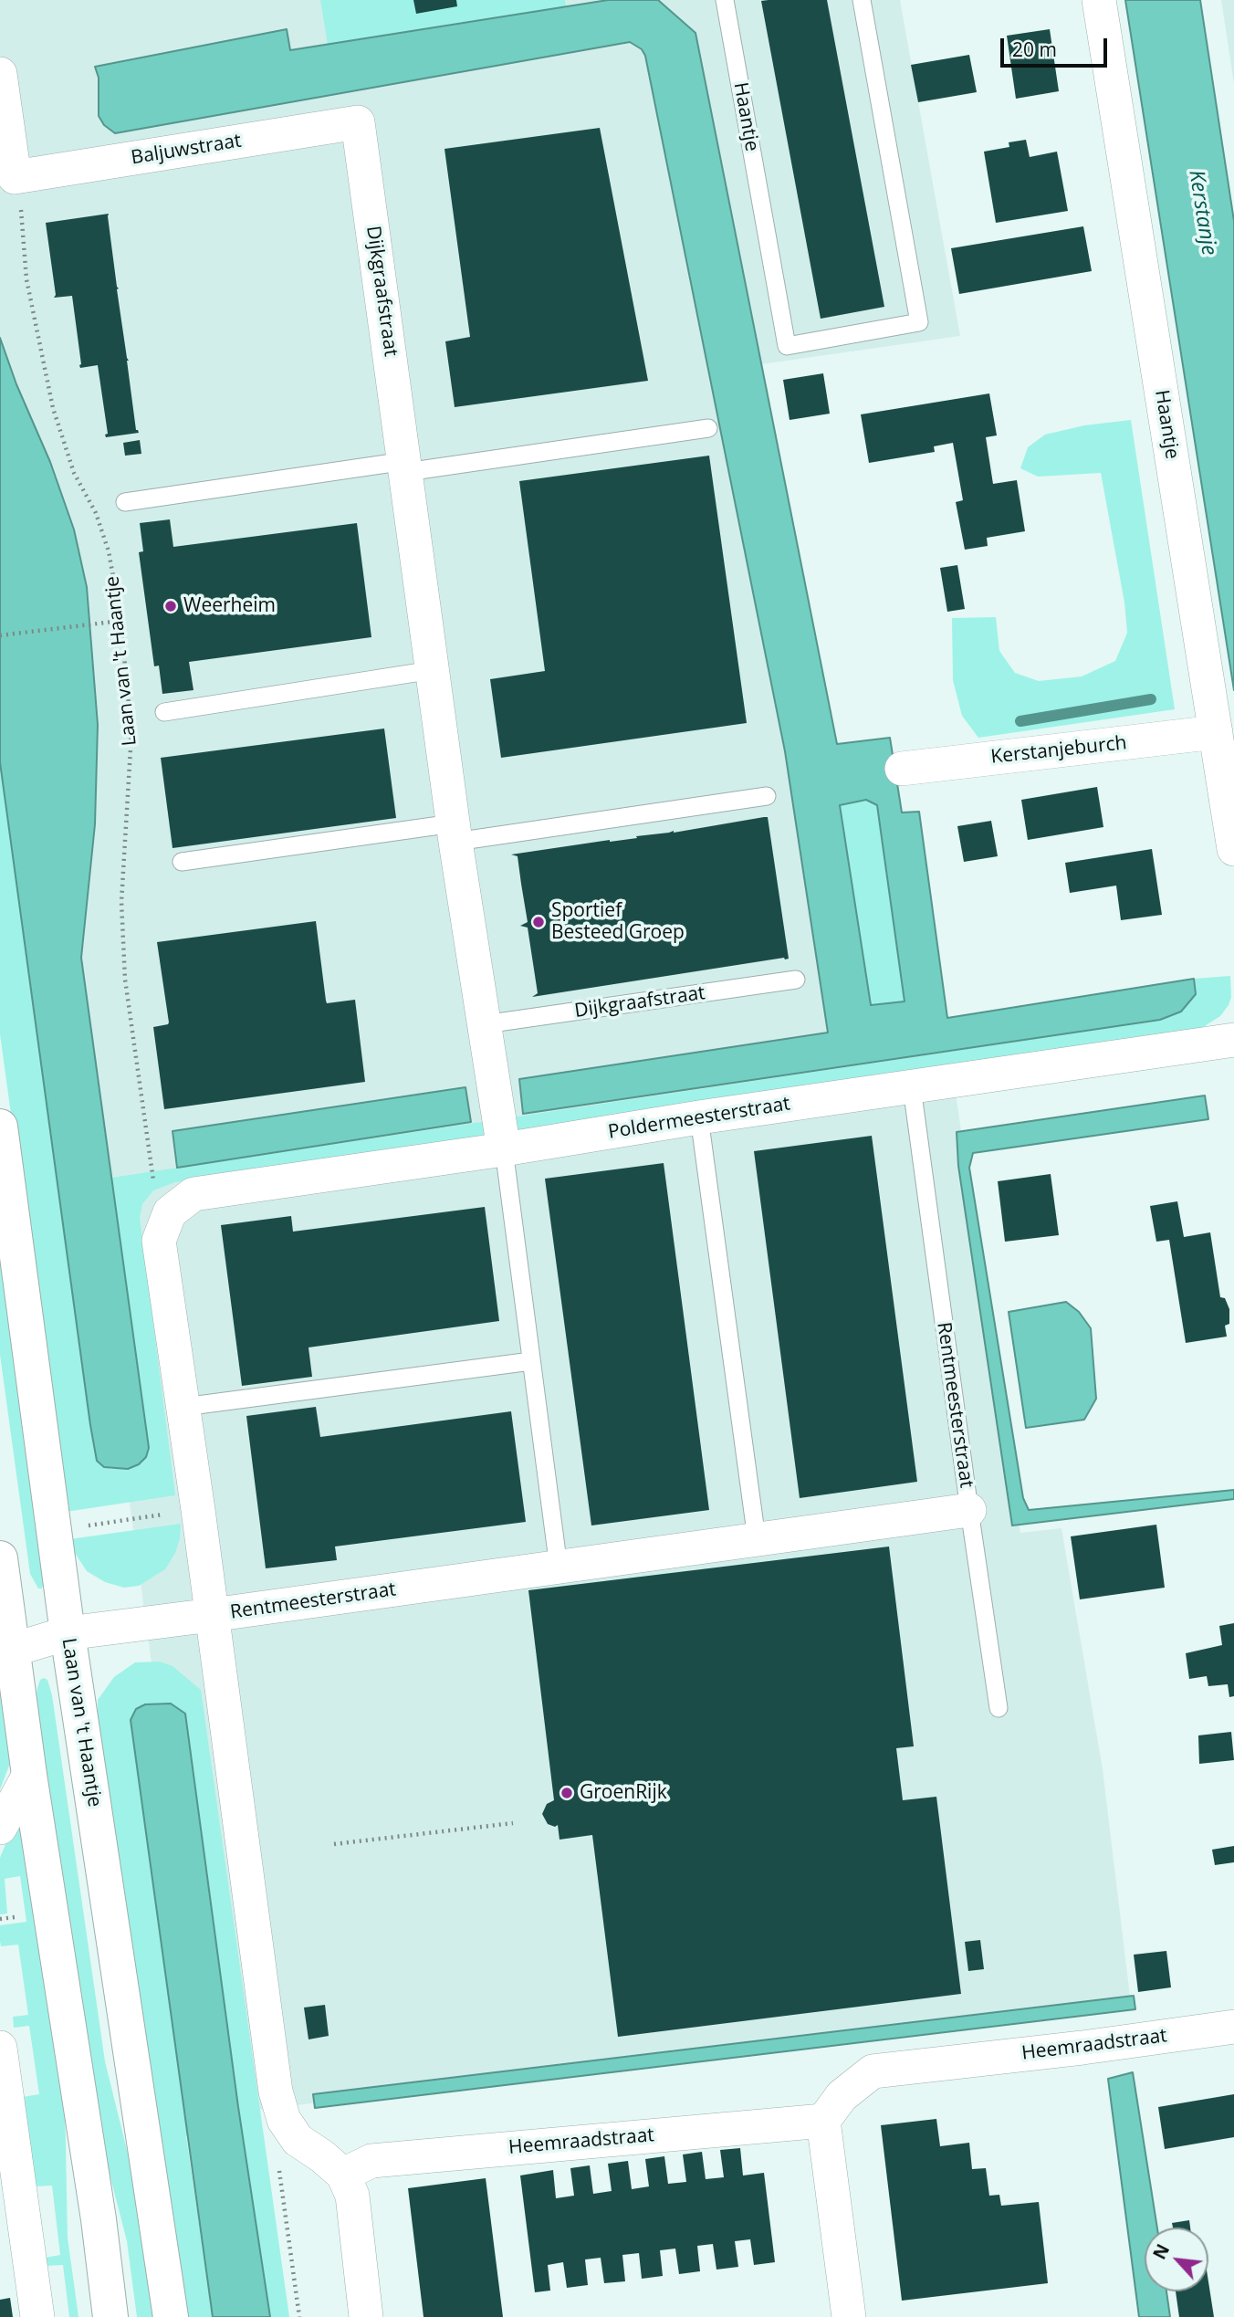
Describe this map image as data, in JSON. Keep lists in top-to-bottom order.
{
  "streets": {
    "street": [
      "Haantje",
      "Baljuwstraat",
      "Dijkgraafstraat",
      "Laan van 't Haantje",
      "Kerstanjeburch",
      "Poldermeesterstraat",
      "Rentmeesterstraat",
      "Heemraadstraat"
    ]
  },
  "crossings": [
    ["Haantje", "Kerstanjeburch"],
    ["Baljuwstraat", "Dijkgraafstraat"],
    ["Baljuwstraat", "Laan van 't Haantje"],
    ["Dijkgraafstraat", "Poldermeesterstraat"],
    ["Laan van 't Haantje", "Poldermeesterstraat"],
    ["Laan van 't Haantje", "Rentmeesterstraat"],
    ["Poldermeesterstraat", "Rentmeesterstraat"]
  ],
  "water": ["Kerstanje"],
  "places": ["Weerheim", "Sportief Besteed Groep", "GroenRijk"],
  "scale_bar": "20 m",
  "north": "top left"
}
